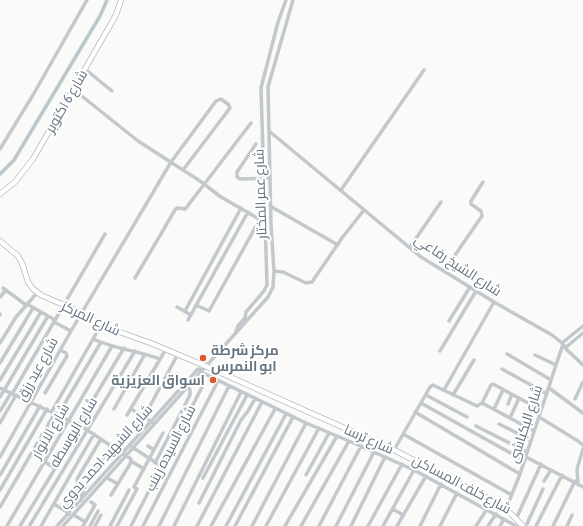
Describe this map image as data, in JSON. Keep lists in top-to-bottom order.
{
  "streets": {
    "main road": ["شارع 6 اكتوبر", "شارع المركز", "شارع ترسا"],
    "street": [
      "شارع عمر المختار",
      "شارع الشيخ رفاعي",
      "شارع عيد رزق",
      "شارع البكباشى",
      "شارع الانوار",
      "شارع البوسطه",
      "شارع السيده زينب",
      "شارع الشهيد احمد بدوي",
      "شارع خلف المساكن"
    ]
  },
  "crossings": [
    ["شارع عمر المختار", "شارع الشيخ رفاعي"],
    ["شارع عمر المختار", "شارع المركز"],
    ["شارع عمر المختار", "شارع ترسا"],
    ["شارع عمر المختار", "شارع الشهيد احمد بدوي"],
    ["شارع الشيخ رفاعي", "شارع البكباشى"],
    ["شارع المركز", "شارع عيد رزق"],
    ["شارع المركز", "شارع ترسا"],
    ["شارع المركز", "شارع الشهيد احمد بدوي"],
    ["شارع البكباشى", "شارع ترسا"],
    ["شارع ترسا", "شارع الشهيد احمد بدوي"],
    ["شارع ترسا", "شارع خلف المساكن"],
    ["شارع السيده زينب", "شارع خلف المساكن"],
    ["شارع الشهيد احمد بدوي", "شارع خلف المساكن"]
  ],
  "places": ["مركز شرطة ابو النمرس", "اسواق العزيزية"]
}
